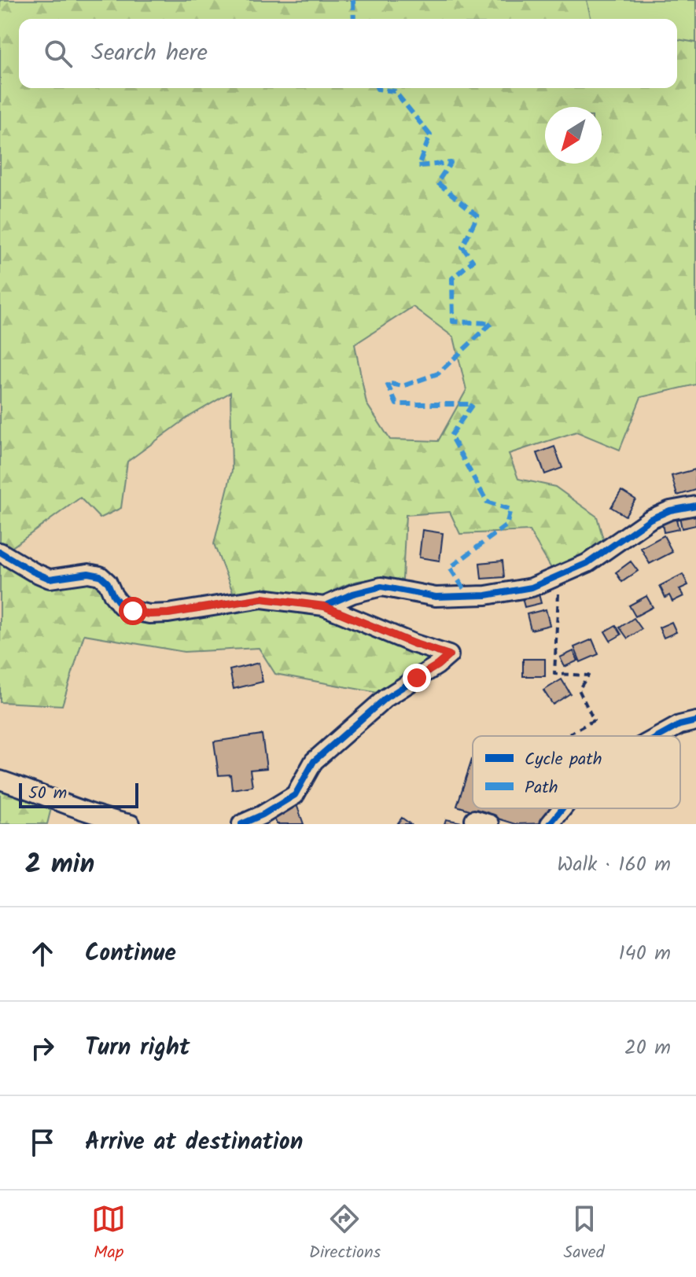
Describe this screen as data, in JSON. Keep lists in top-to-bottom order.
{
  "legend": ["Cycle path", "Path"],
  "scale_bar": "50 m",
  "north": "bottom left",
  "page": {
    "search": "Search here",
    "scale": "50 m",
    "heading": ["2 min", "Walk · 160 m"],
    "list": [
      ["Continue", "140 m"],
      ["Turn right", "20 m"],
      "Arrive at destination"
    ],
    "nav": ["Map", "Directions", "Saved"]
  }
}
